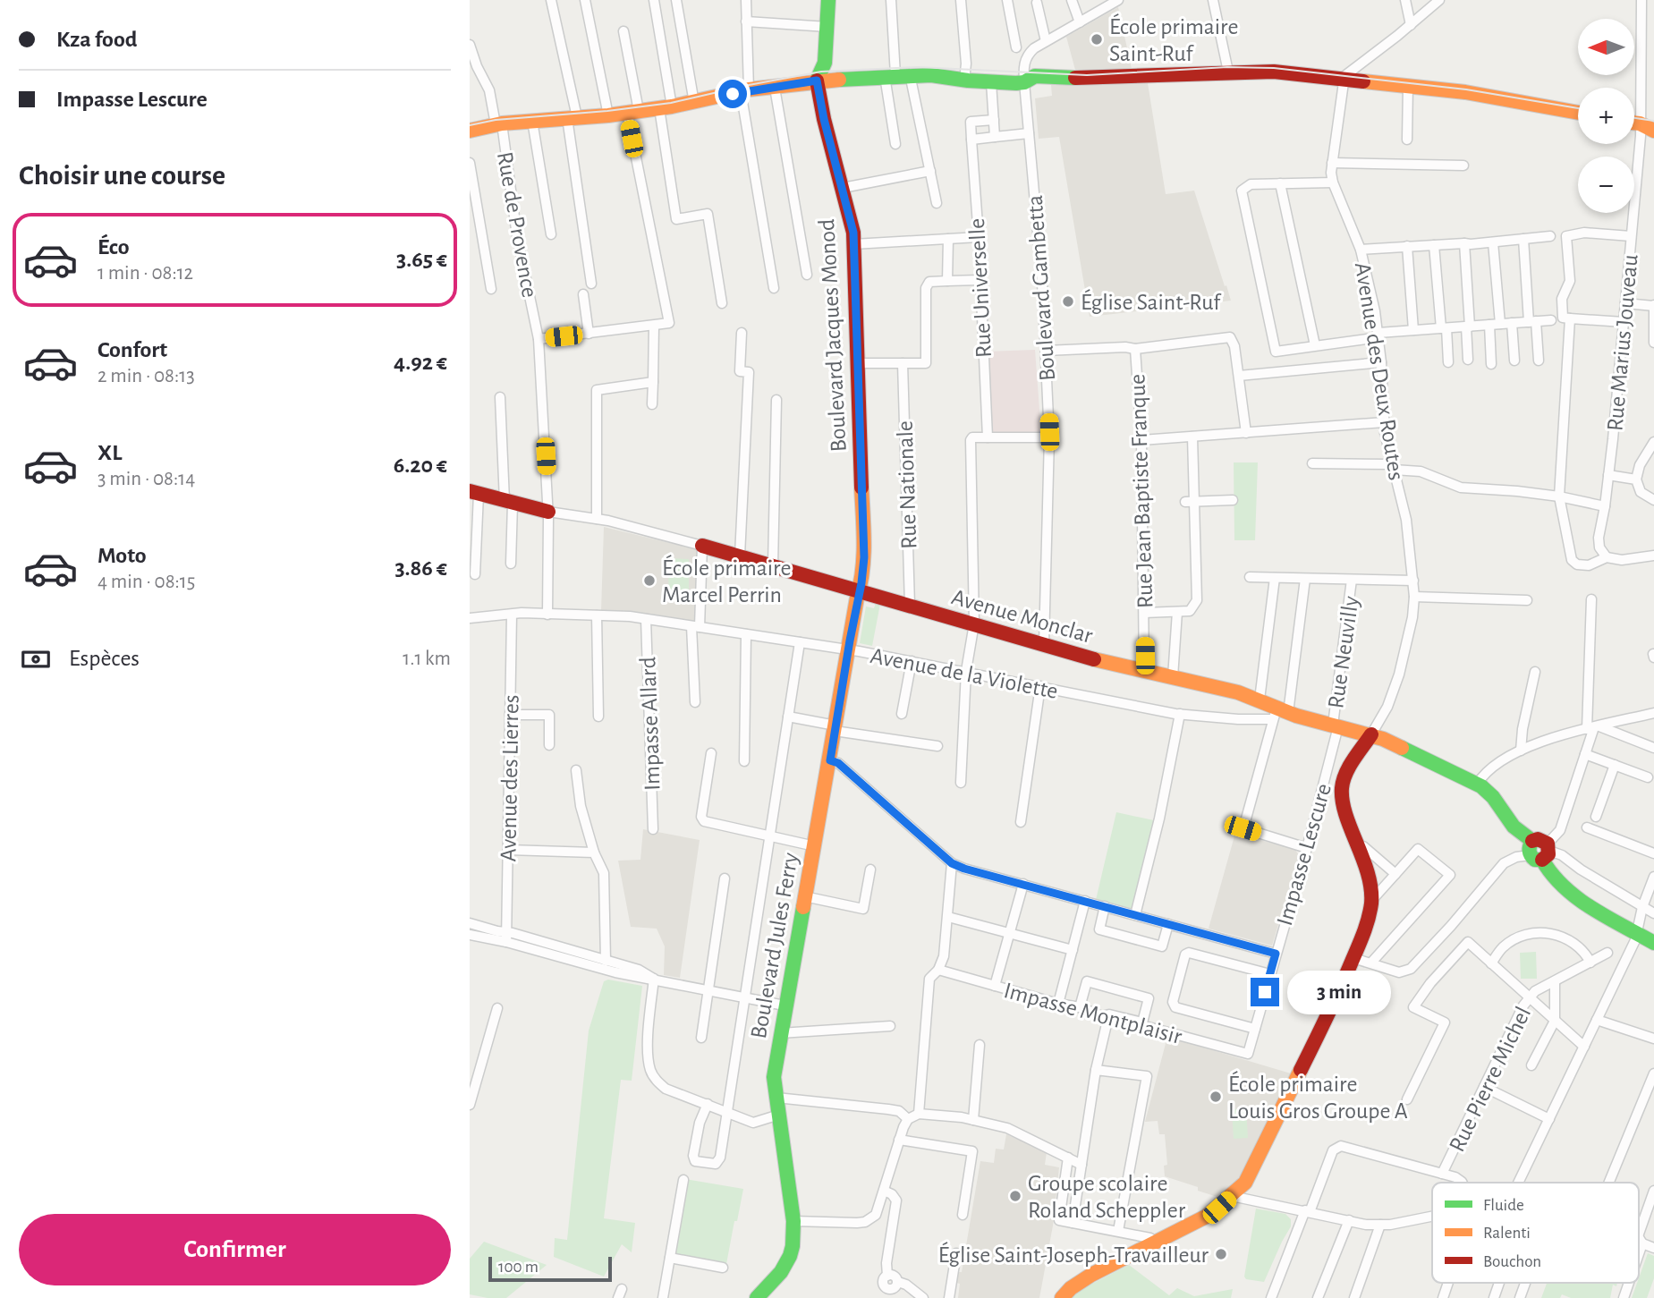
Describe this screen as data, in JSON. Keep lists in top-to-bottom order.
{
  "streets": {
    "street": [
      "Rue de Provence",
      "Rue Universelle",
      "Boulevard Gambetta",
      "Boulevard Jacques Monod",
      "Rue Marius Jouveau",
      "Avenue des Deux Routes",
      "Rue Nationale",
      "Rue Jean Baptiste Franque",
      "Avenue Monclar",
      "Rue Neuvilly",
      "Avenue de la Violette",
      "Impasse Allard",
      "Avenue des Lierres",
      "Impasse Lescure",
      "Boulevard Jules Ferry",
      "Impasse Montplaisir",
      "Rue Pierre Michel"
    ]
  },
  "crossings": [
    ["Rue de Provence", "Avenue Monclar"],
    ["Rue de Provence", "Avenue de la Violette"],
    ["Boulevard Gambetta", "Avenue Monclar"],
    ["Boulevard Jacques Monod", "Avenue Monclar"],
    ["Boulevard Jacques Monod", "Boulevard Jules Ferry"],
    ["Avenue des Deux Routes", "Avenue Monclar"],
    ["Rue Nationale", "Avenue Monclar"],
    ["Rue Jean Baptiste Franque", "Avenue Monclar"],
    ["Avenue Monclar", "Rue Neuvilly"],
    ["Avenue Monclar", "Avenue de la Violette"],
    ["Avenue Monclar", "Impasse Lescure"],
    ["Avenue Monclar", "Boulevard Jules Ferry"],
    ["Rue Neuvilly", "Impasse Lescure"],
    ["Avenue de la Violette", "Impasse Allard"],
    ["Avenue de la Violette", "Avenue des Lierres"],
    ["Avenue de la Violette", "Boulevard Jules Ferry"],
    ["Impasse Lescure", "Impasse Montplaisir"]
  ],
  "places": [
    "École primaire Saint-Ruf",
    "Église Saint-Ruf",
    "École primaire Marcel Perrin",
    "École primaire Louis Gros Groupe A",
    "Groupe scolaire Roland Scheppler",
    "Église Saint-Joseph-Travailleur"
  ],
  "legend": ["Fluide", "Ralenti", "Bouchon"],
  "scale_bar": "100 m",
  "north": "left",
  "page": {
    "banner": ["Kza food", "Impasse Lescure"],
    "map_buttons": ["+", "−"],
    "heading": "Choisir une course",
    "list": [
      {
        "name": "Éco",
        "note": "1 min · 08:12",
        "value": "3.65 €"
      },
      {
        "name": "Confort",
        "note": "2 min · 08:13",
        "value": "4.92 €"
      },
      {
        "name": "XL",
        "note": "3 min · 08:14",
        "value": "6.20 €"
      },
      {
        "name": "Moto",
        "note": "4 min · 08:15",
        "value": "3.86 €"
      }
    ],
    "pay": ["Espèces", "1.1 km"],
    "bubble": "3 min",
    "buttons": "Confirmer",
    "scale": "100 m"
  }
}
